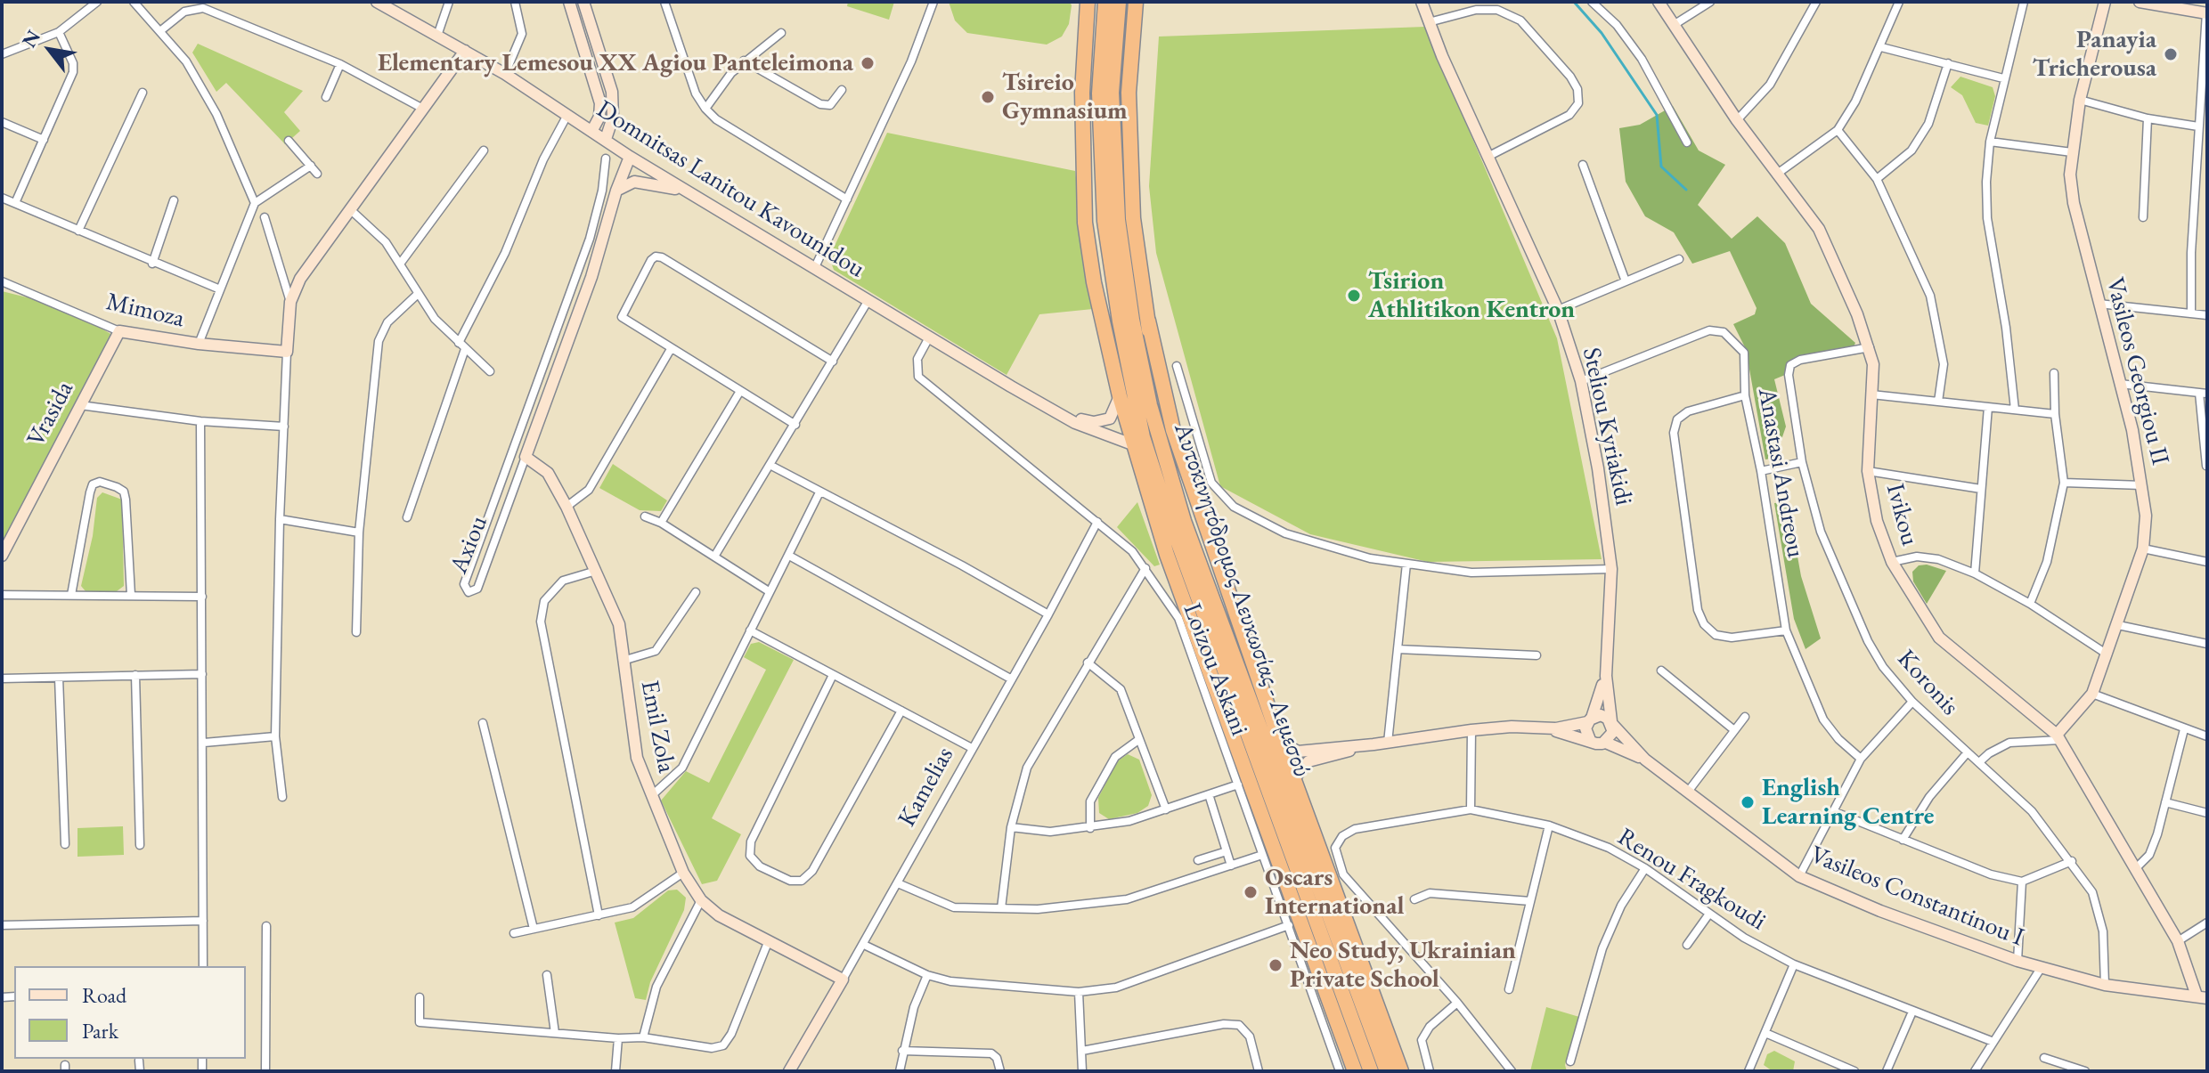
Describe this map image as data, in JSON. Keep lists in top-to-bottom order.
{
  "streets": {
    "highway": ["Αυτοκινητόδρομος Λευκωσίας - Λεμεσού"],
    "street": [
      "Domnitsas Lanitou Kavounidou",
      "Mimoza",
      "Vasileos Georgiou II",
      "Vrasida",
      "Steliou Kyriakidi",
      "Anastasi Andreou",
      "Ivikou",
      "Axiou",
      "Loizou Askani",
      "Koronis",
      "Emil Zola",
      "Kamelias",
      "Renou Fragkoudi",
      "Vasileos Constantinou I"
    ]
  },
  "crossings": [
    ["Domnitsas Lanitou Kavounidou", "Axiou"],
    ["Domnitsas Lanitou Kavounidou", "Αυτοκινητόδρομος Λευκωσίας - Λεμεσού"],
    ["Domnitsas Lanitou Kavounidou", "Loizou Askani"],
    ["Mimoza", "Vrasida"],
    ["Vasileos Georgiou II", "Ivikou"],
    ["Steliou Kyriakidi", "Anastasi Andreou"],
    ["Steliou Kyriakidi", "Vasileos Constantinou I"],
    ["Ivikou", "Koronis"],
    ["Ivikou", "Vasileos Constantinou I"],
    ["Axiou", "Emil Zola"],
    ["Loizou Askani", "Kamelias"],
    ["Koronis", "Vasileos Constantinou I"],
    ["Emil Zola", "Kamelias"]
  ],
  "places": [
    "Panayia Tricherousa",
    "Elementary Lemesou XX Agiou Panteleimona",
    "Tsireio Gymnasium",
    "Tsirion Athlitikon Kentron",
    "English Learning Centre",
    "Oscars International",
    "Neo Study, Ukrainian Private School"
  ],
  "legend": ["Road", "Park"],
  "north": "top left"
}
